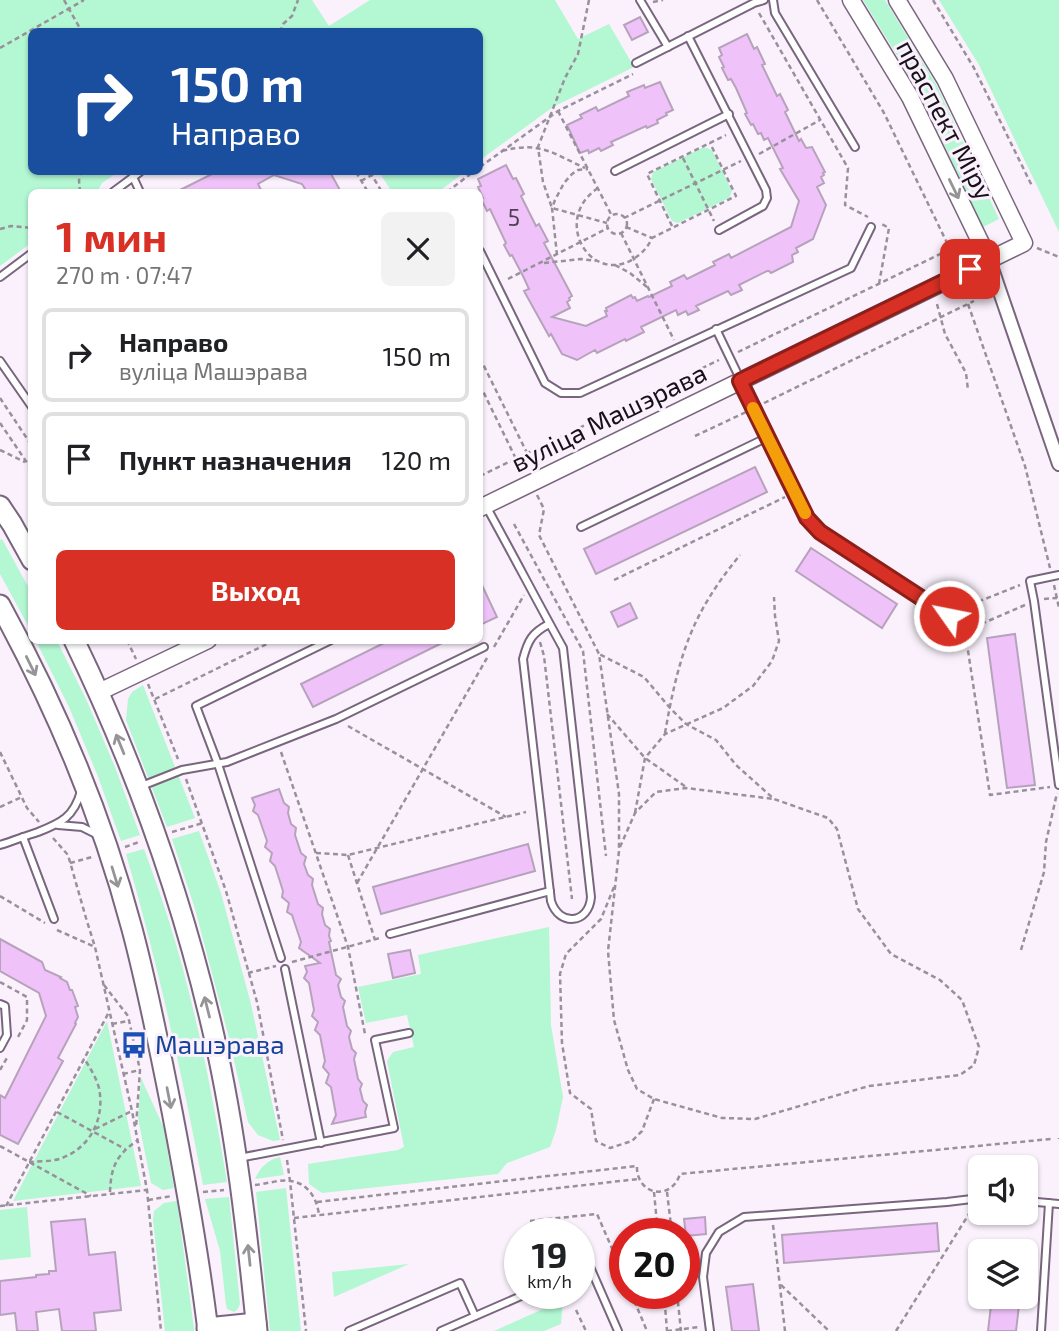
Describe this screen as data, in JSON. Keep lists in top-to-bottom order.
{
  "streets": {
    "street": ["праспект Міру", "вуліца Машэрава"]
  },
  "crossings": [
    ["праспект Міру", "вуліца Машэрава"]
  ],
  "places": {
    "bus stop": ["Машэрава"]
  },
  "house_numbers": ["5"],
  "page": {
    "turn": ["150 m", "Направо"],
    "heading": ["1 мин", "270 m · 07:47"],
    "list": [
      {
        "name": "Направо",
        "note": "вуліца Машэрава",
        "value": "150 m"
      },
      {
        "name": "Пункт назначения",
        "value": "120 m"
      }
    ],
    "buttons": "Выход",
    "speed": "19 km/h",
    "limit": "20"
  }
}
